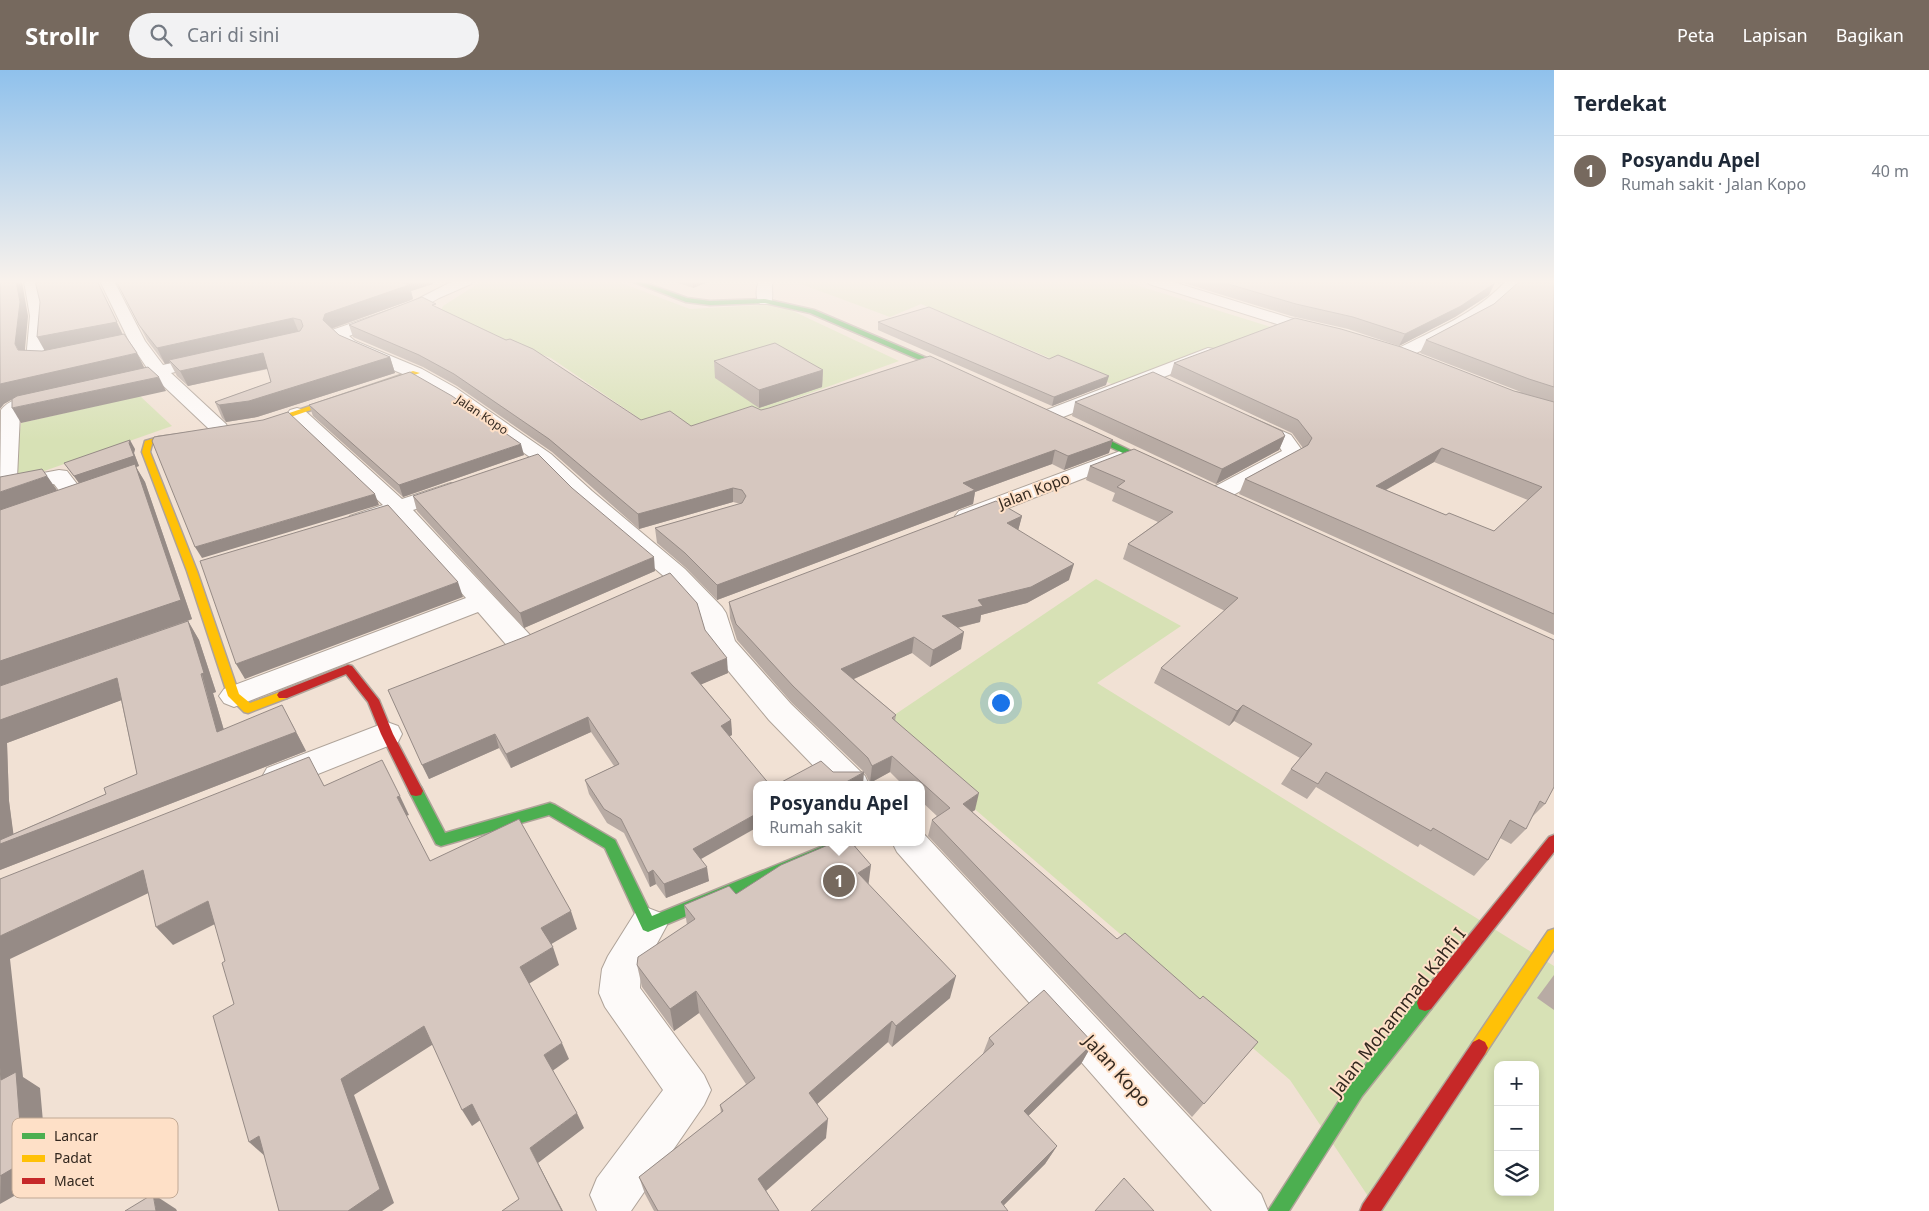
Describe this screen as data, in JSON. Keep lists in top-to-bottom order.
{
  "streets": {
    "street": ["Jalan Kopo", "Jalan Mohammad Kahfi I"]
  },
  "legend": ["Lancar", "Padat", "Macet"],
  "page": {
    "header": "Strollr",
    "search": "Cari di sini",
    "nav": ["Peta", "Lapisan", "Bagikan"],
    "heading": "Terdekat",
    "list": [
      {
        "mark": "1",
        "name": "Posyandu Apel",
        "note": "Rumah sakit · Jalan Kopo",
        "value": "40 m"
      }
    ],
    "popup": ["Posyandu Apel", "Rumah sakit"],
    "pins": "1",
    "map_buttons": ["+", "−"]
  }
}
